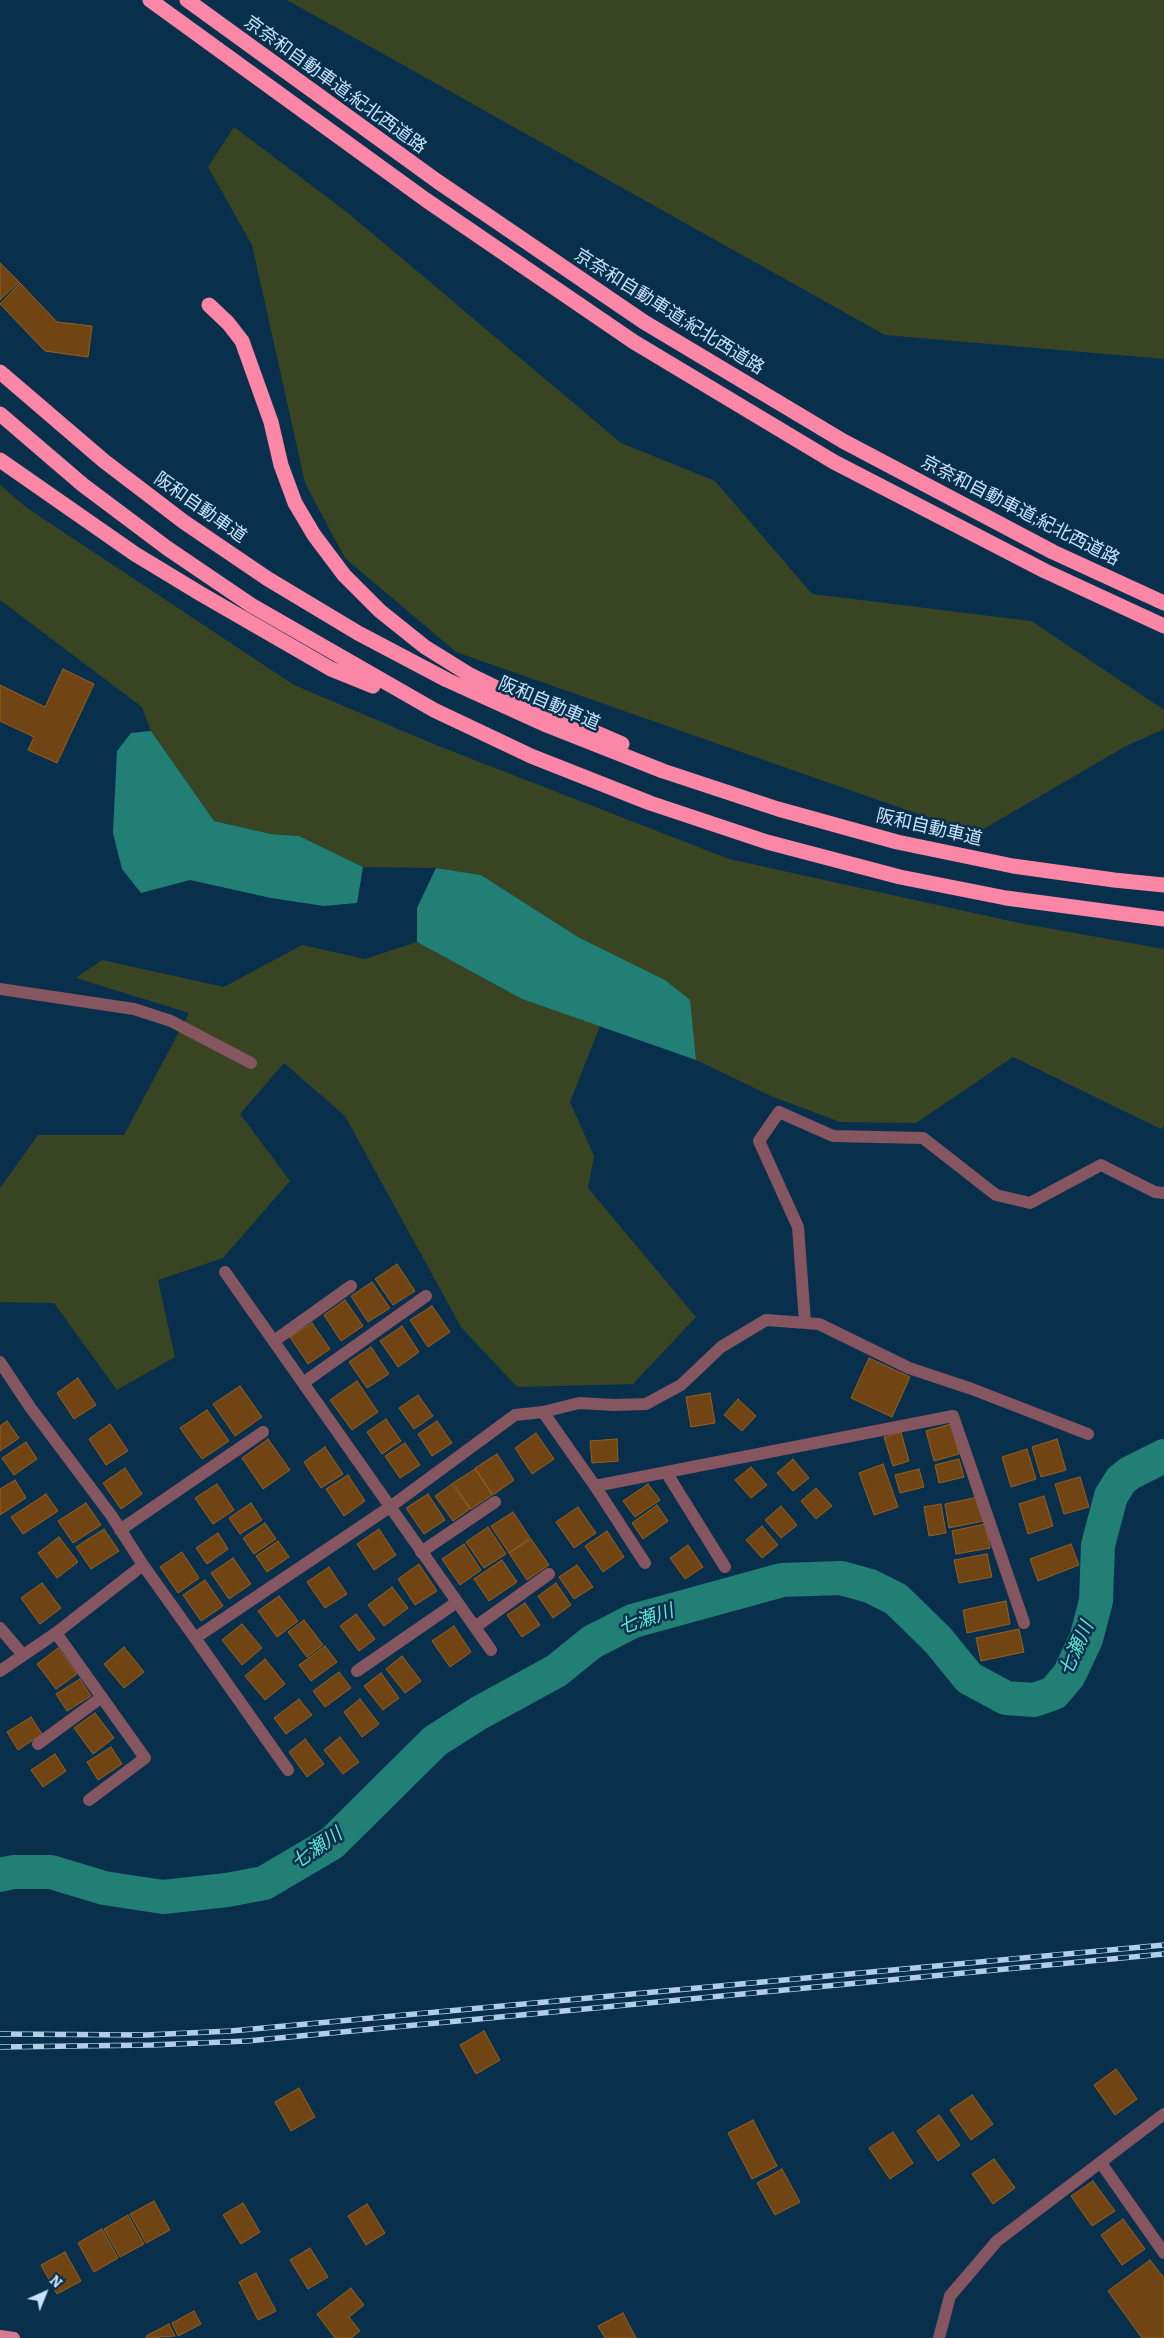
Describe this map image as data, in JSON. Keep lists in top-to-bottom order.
{
  "streets": {
    "highway": ["京奈和自動車道;紀北西道路", "阪和自動車道"]
  },
  "water": ["七瀬川"],
  "north": "top right"
}
